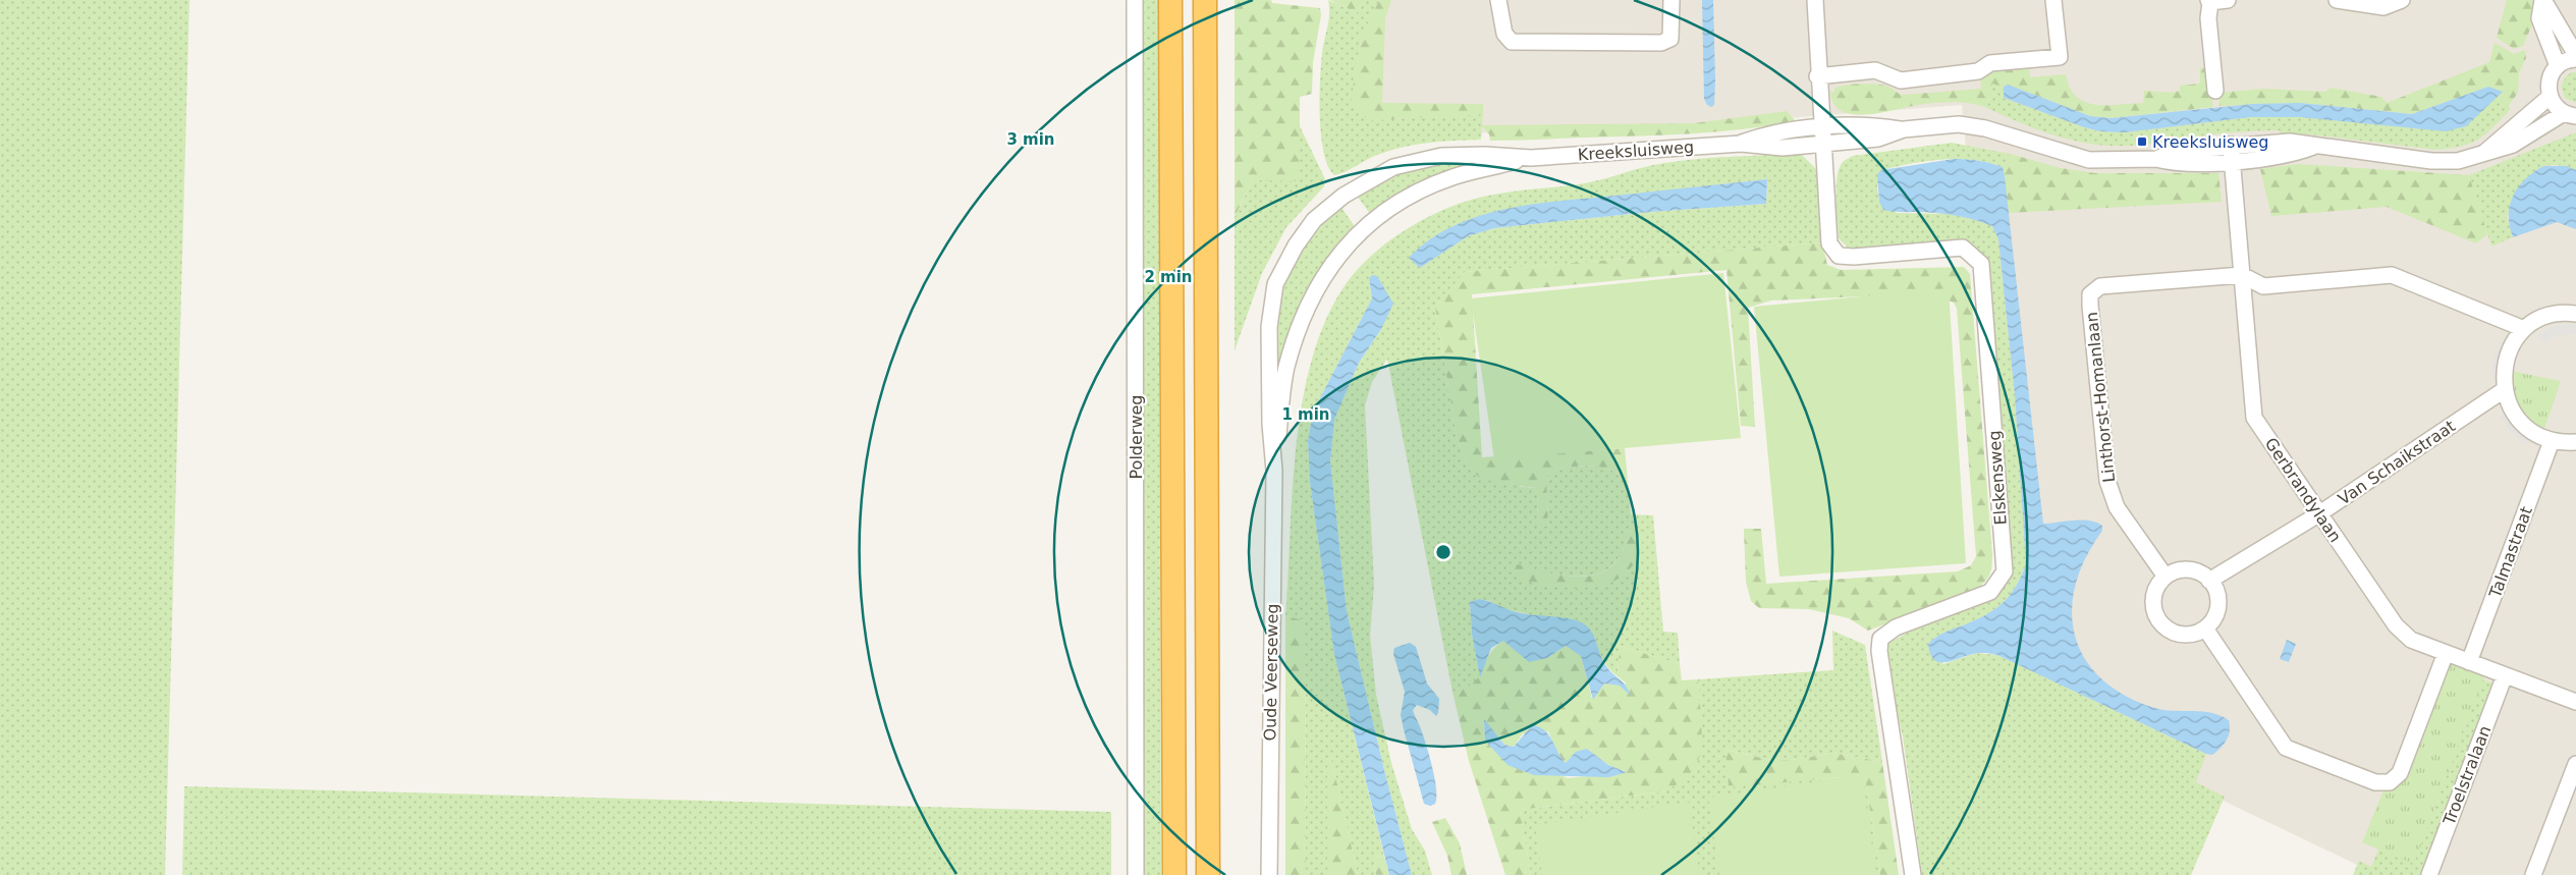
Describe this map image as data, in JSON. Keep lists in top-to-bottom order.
{
  "streets": {
    "street": [
      "Kreeksluisweg",
      "Linthorst-Homanlaan",
      "Polderweg",
      "Van Schaikstraat",
      "Elskensweg",
      "Gerbrandylaan",
      "Talmastraat",
      "Oude Veerseweg",
      "Troelstralaan"
    ]
  },
  "crossings": [
    ["Kreeksluisweg", "Elskensweg"],
    ["Kreeksluisweg", "Gerbrandylaan"],
    ["Kreeksluisweg", "Oude Veerseweg"],
    ["Linthorst-Homanlaan", "Van Schaikstraat"],
    ["Linthorst-Homanlaan", "Gerbrandylaan"],
    ["Van Schaikstraat", "Gerbrandylaan"],
    ["Gerbrandylaan", "Talmastraat"],
    ["Gerbrandylaan", "Troelstralaan"]
  ],
  "places": {
    "transit": ["Kreeksluisweg"]
  },
  "rings": ["3 min", "2 min", "1 min"]
}
